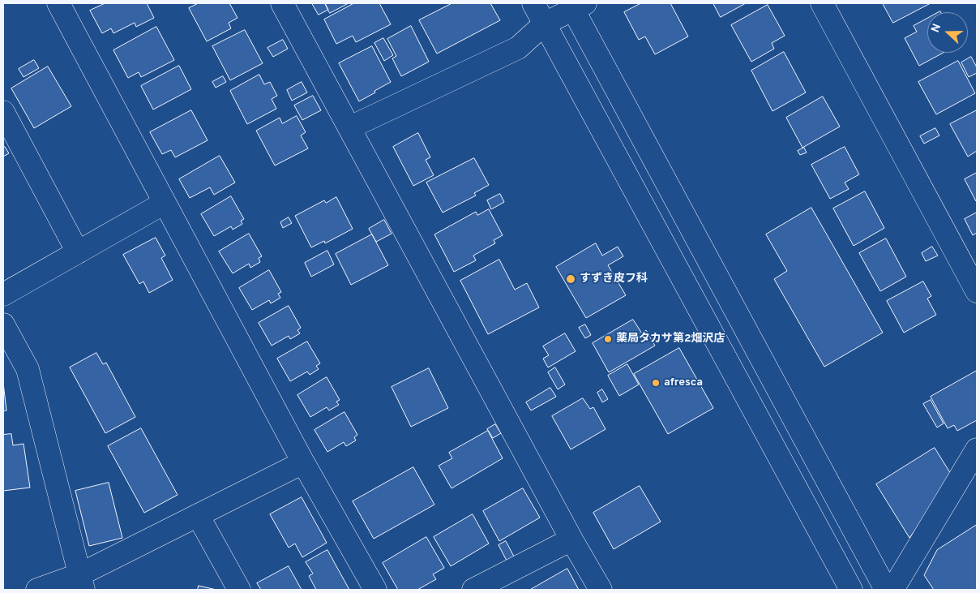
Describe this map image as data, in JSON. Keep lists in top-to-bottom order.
{
  "places": ["すずき皮フ科", "薬局タカサ第2畑沢店", "afresca"],
  "north": "left"
}
